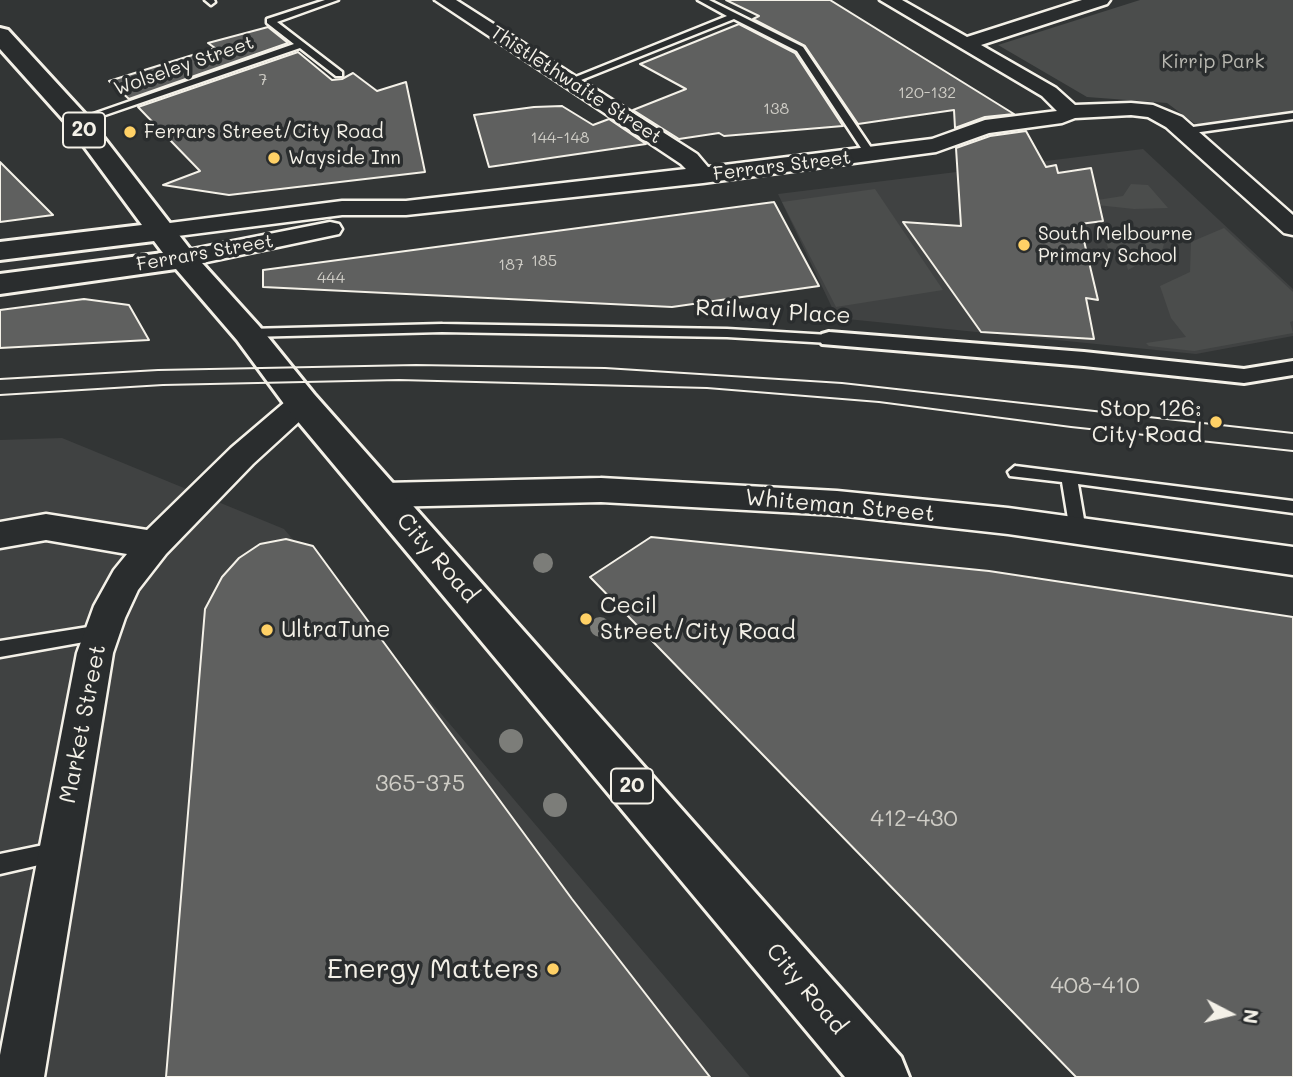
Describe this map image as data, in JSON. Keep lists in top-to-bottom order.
{
  "streets": {
    "main road": ["20", "Ferrars Street", "City Road"],
    "street": [
      "Thistlethwaite Street",
      "Railway Place",
      "Whiteman Street",
      "Market Street"
    ],
    "lane": ["Wolseley Street"]
  },
  "crossings": [
    ["Wolseley Street", "City Road"],
    ["Thistlethwaite Street", "Ferrars Street"],
    ["Ferrars Street", "City Road"],
    ["Railway Place", "City Road"],
    ["Whiteman Street", "City Road"],
    ["City Road", "Market Street"]
  ],
  "parks": ["Kirrip Park"],
  "places": [
    "Ferrars Street/City Road",
    "Wayside Inn",
    "South Melbourne Primary School",
    "Stop 126: City Road",
    "Cecil Street/City Road",
    "UltraTune",
    "Energy Matters"
  ],
  "house_numbers": [
    "7",
    "120-132",
    "138",
    "144-148",
    "185",
    "187",
    "444",
    "365-375",
    "412-430",
    "408-410"
  ],
  "north": "right"
}
